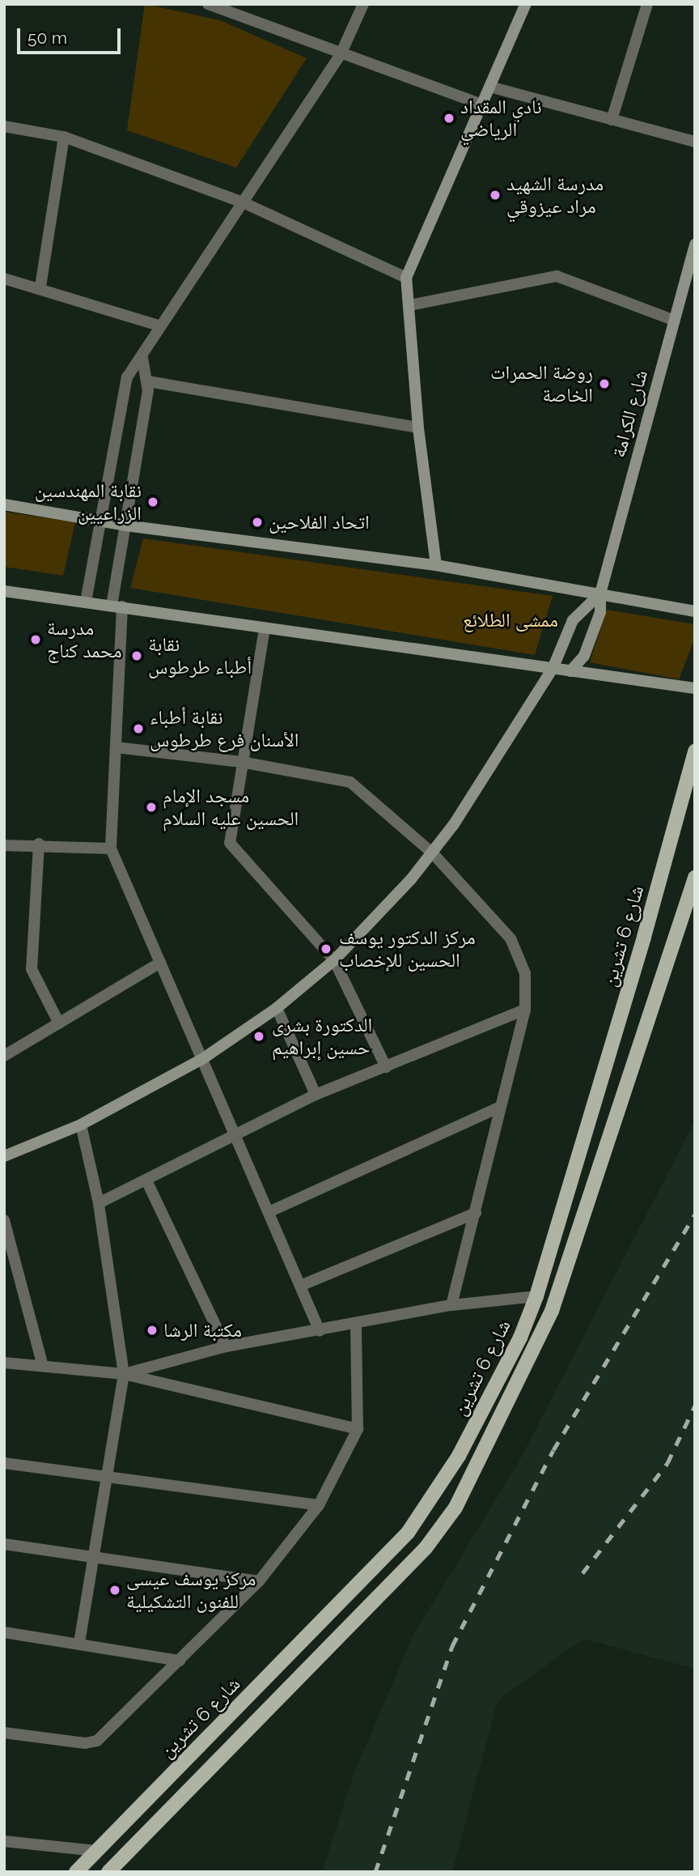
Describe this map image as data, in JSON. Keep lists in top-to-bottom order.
{
  "streets": {
    "main road": ["شارع 6 تشرين"],
    "street": ["شارع الكرامة"]
  },
  "parks": ["ممشى الطلائع"],
  "places": [
    "نادي المقداد الرياضي",
    "مدرسة الشهيد مراد عيزوقي",
    "روضة الحمرات الخاصة",
    "نقابة المهندسين الزراعيين",
    "اتحاد الفلاحين",
    "مدرسة محمد كناج",
    "نقابة أطباء طرطوس",
    "نقابة أطباء الأسنان فرع طرطوس",
    "مسجد الإمام الحسين عليه السلام",
    "مركز الدكتور يوسف الحسين للإخصاب",
    "الدكتورة بشرى حسين إبراهيم",
    "مكتبة الرشا",
    "مركز يوسف عيسى للفنون التشكيلية"
  ],
  "scale_bar": "50 m"
}
